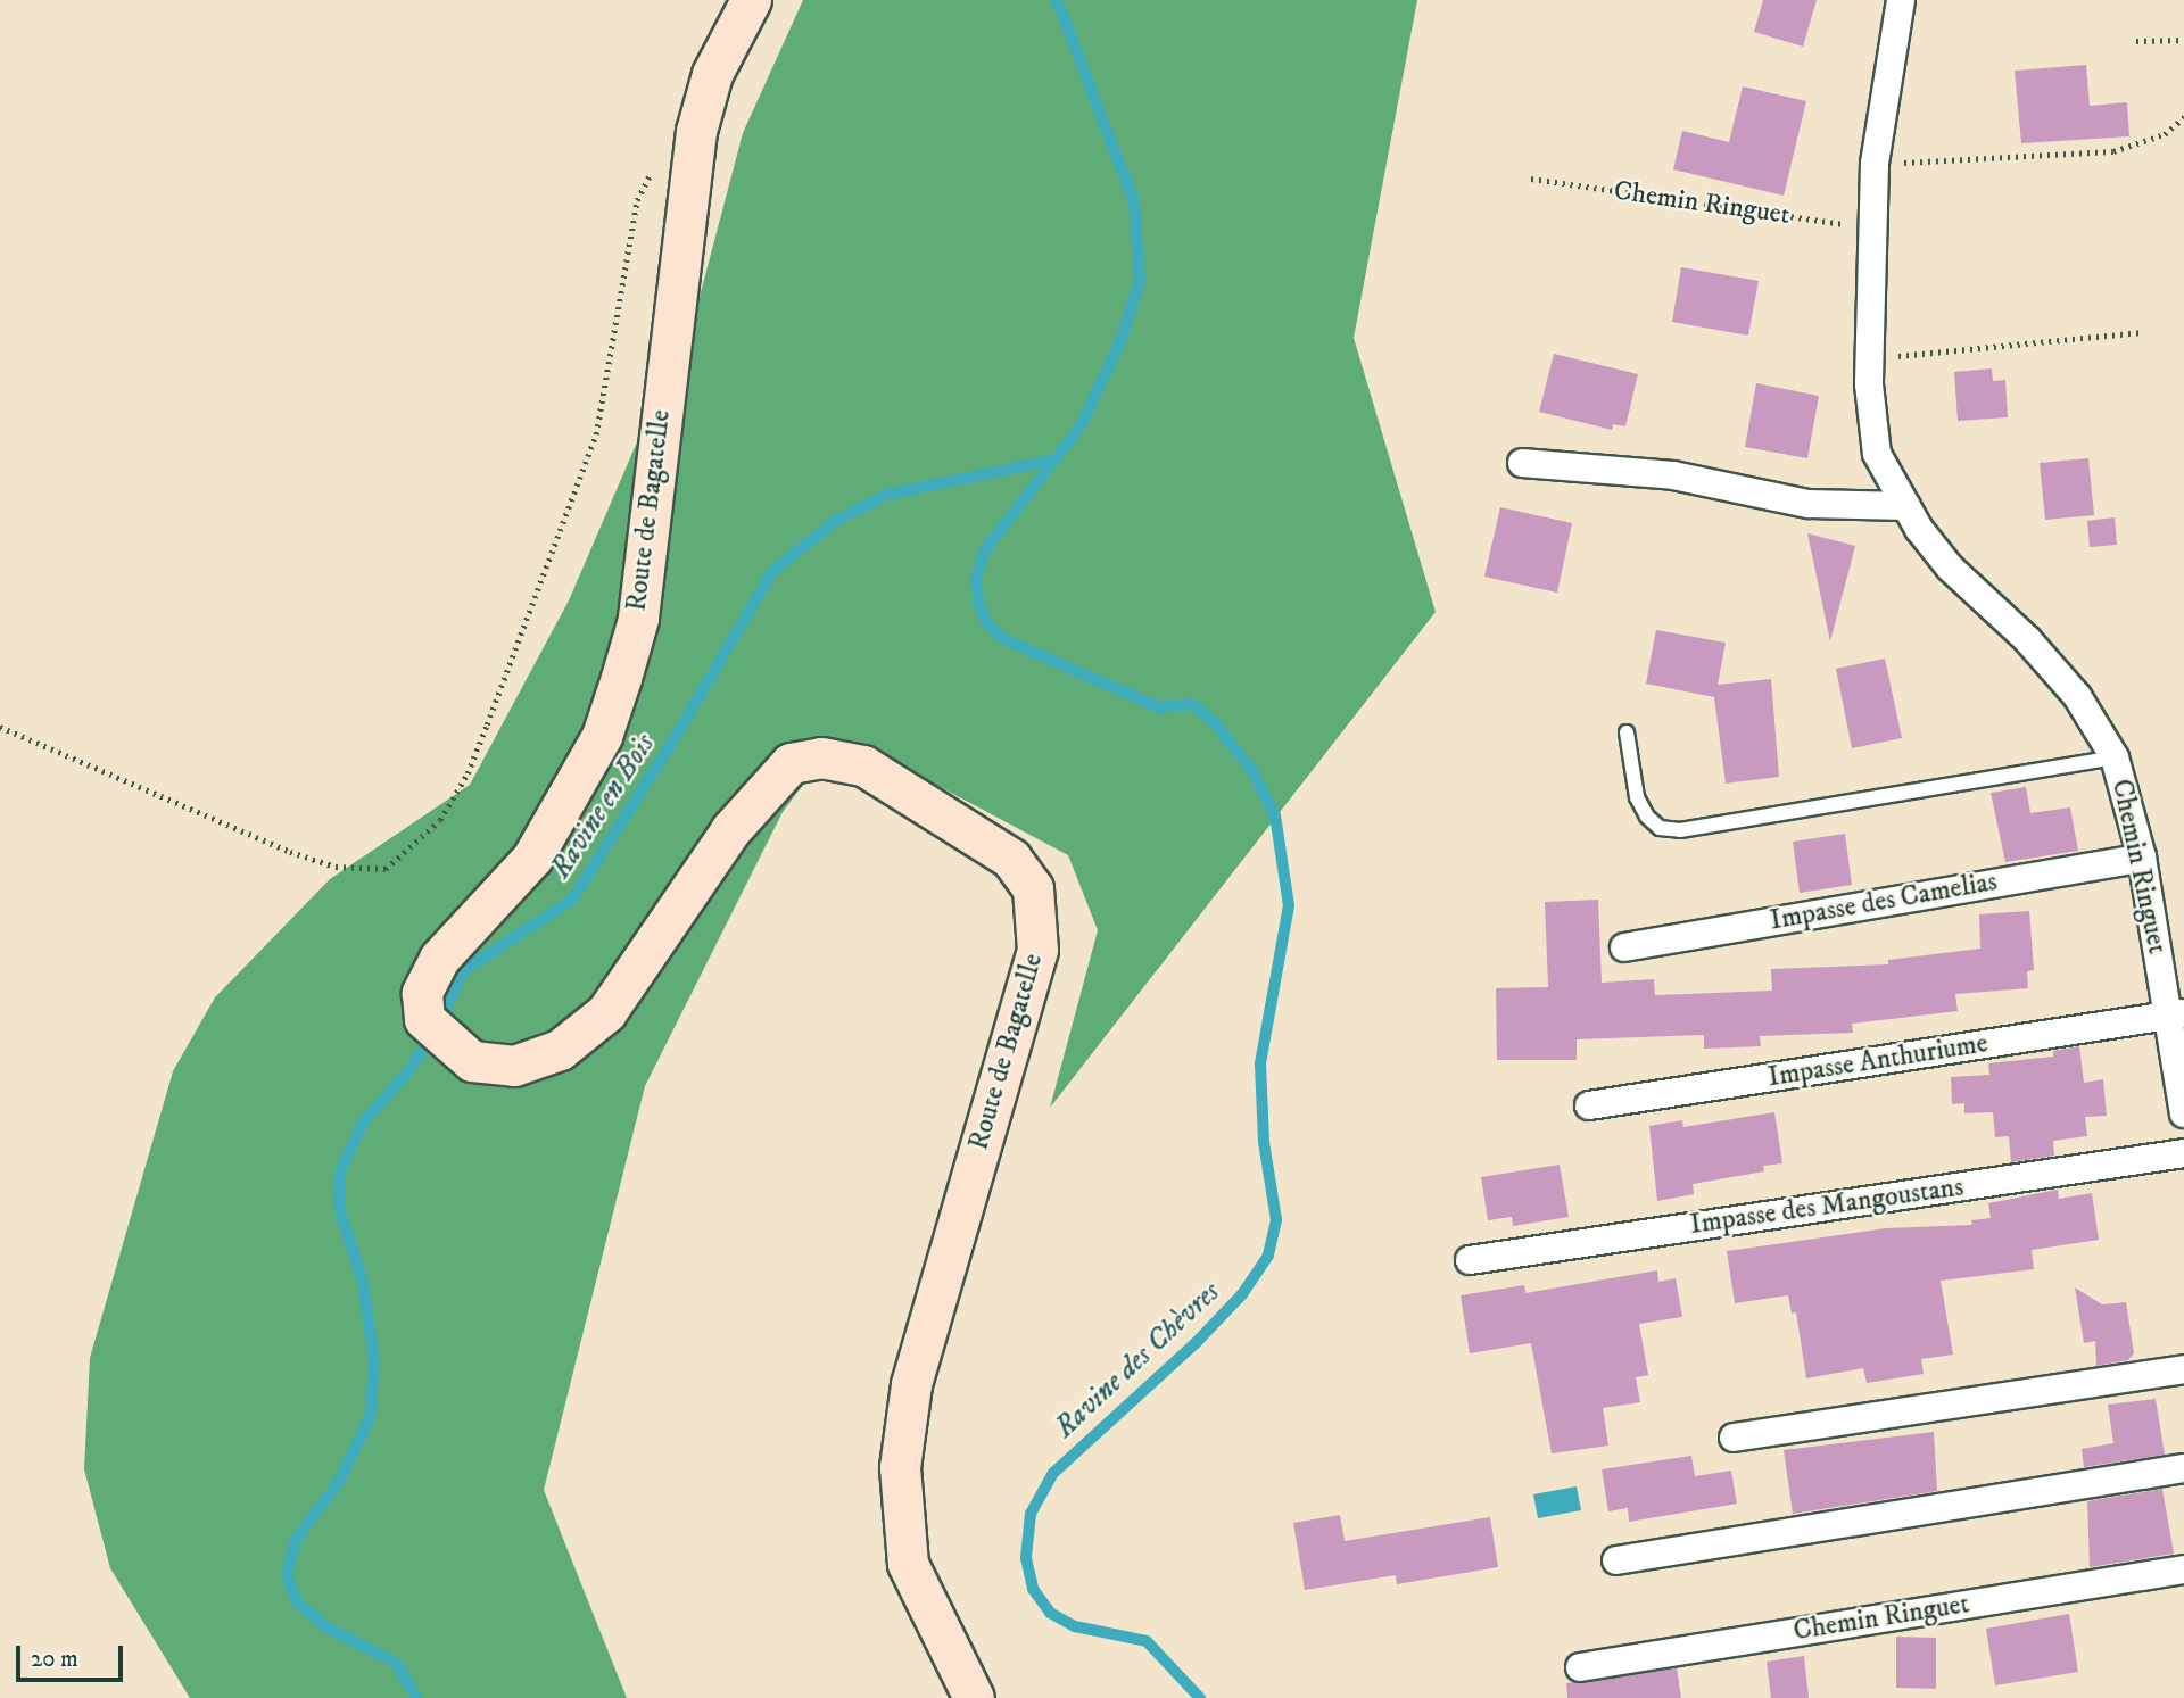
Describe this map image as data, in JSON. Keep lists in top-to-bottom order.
{
  "streets": {
    "main road": ["Route de Bagatelle"],
    "street": [
      "Chemin Ringuet",
      "Impasse des Camelias",
      "Impasse Anthuriume",
      "Impasse des Mangoustans"
    ]
  },
  "crossings": [
    ["Chemin Ringuet", "Impasse des Camelias"],
    ["Chemin Ringuet", "Impasse Anthuriume"]
  ],
  "water": ["Ravine en Bois", "Ravine des Chèvres"],
  "scale_bar": "20 m"
}
